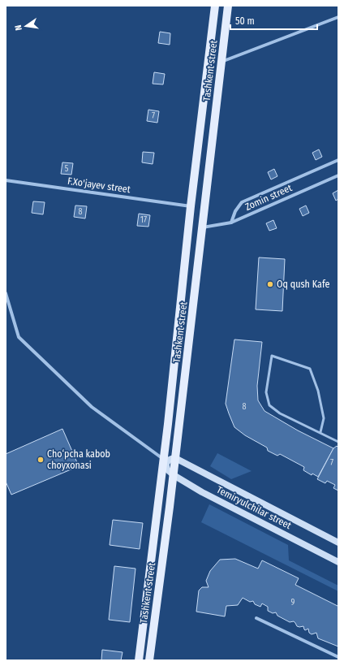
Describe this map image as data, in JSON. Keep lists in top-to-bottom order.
{
  "streets": {
    "main road": ["Tashkent street", "Temiryulchilar street"],
    "street": ["F.Хo'jayev street", "Zomin street"]
  },
  "crossings": [
    ["Tashkent street", "F.Хo'jayev street"],
    ["Tashkent street", "Zomin street"],
    ["Tashkent street", "Temiryulchilar street"]
  ],
  "places": ["Oq qush Kafe", "Cho‘pcha kabob choyxonasi"],
  "house_numbers": [
    "7",
    "5",
    "8",
    "17",
    "8",
    "7",
    "9"
  ],
  "scale_bar": "50 m",
  "north": "left"
}
